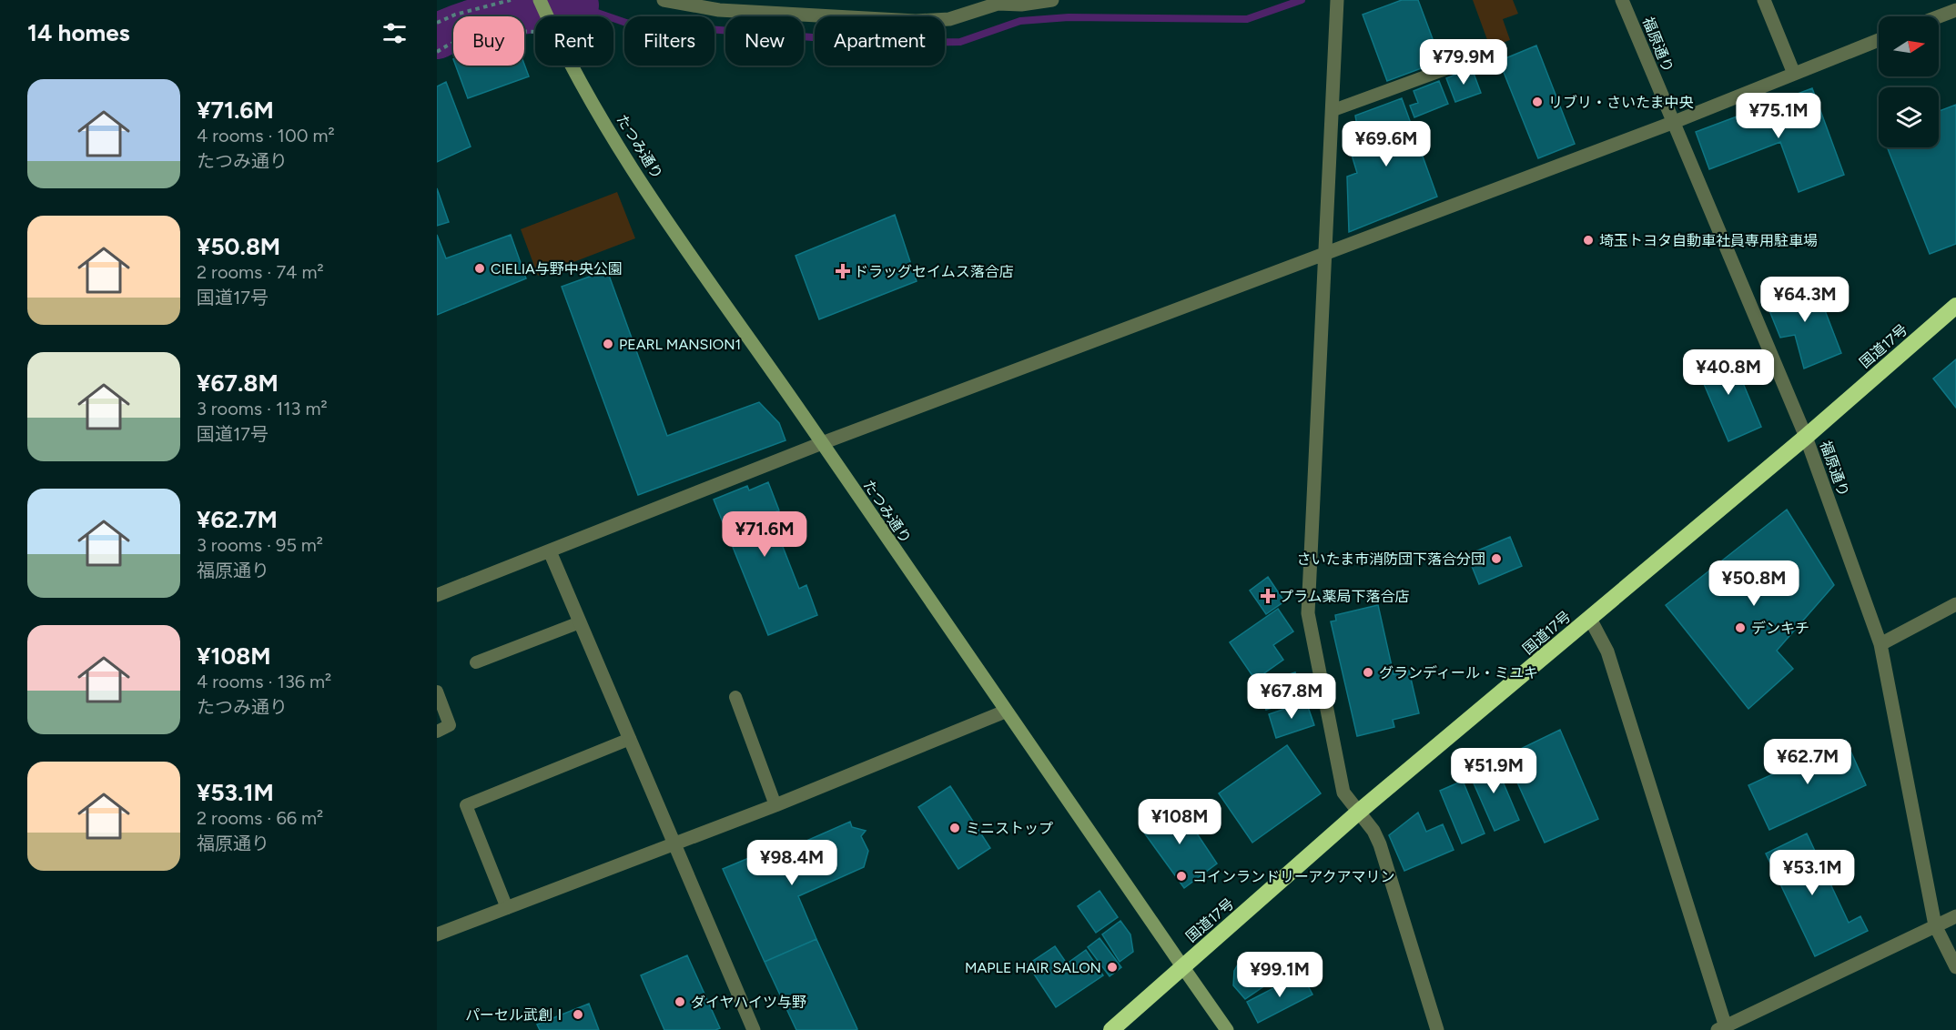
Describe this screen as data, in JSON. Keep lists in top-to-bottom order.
{
  "streets": {
    "highway": ["国道17号"],
    "street": ["福原通り", "たつみ通り"]
  },
  "crossings": [
    ["福原通り", "国道17号"],
    ["たつみ通り", "国道17号"]
  ],
  "places": {
    "other": [
      "リブリ・さいたま中央",
      "埼玉トヨタ自動車社員専用駐車場",
      "CIELIA与野中央公園",
      "PEARL MANSION1",
      "さいたま市消防団下落合分団",
      "デンキチ",
      "グランディール・ミユキ",
      "ミニストップ",
      "コインランドリーアクアマリン",
      "MAPLE HAIR SALON",
      "ダイヤハイツ与野",
      "パーセル武創Ⅰ"
    ],
    "health": ["ドラッグセイムス落合店", "プラム薬局下落合店"]
  },
  "north": "right",
  "page": {
    "heading": "14 homes",
    "chip": [
      "Buy",
      "Rent",
      "Filters",
      "New",
      "Apartment"
    ],
    "price": [
      "¥79.9M",
      "¥75.1M",
      "¥69.6M",
      "¥64.3M",
      "¥40.8M",
      "¥71.6M",
      "¥50.8M",
      "¥67.8M",
      "¥62.7M",
      "¥51.9M",
      "¥108M",
      "¥98.4M",
      "¥53.1M",
      "¥99.1M"
    ],
    "list": [
      {
        "name": "¥71.6M",
        "note": "4 rooms · 100 m² · たつみ通り"
      },
      {
        "name": "¥50.8M",
        "note": "2 rooms · 74 m² · 国道17号"
      },
      {
        "name": "¥67.8M",
        "note": "3 rooms · 113 m² · 国道17号"
      },
      {
        "name": "¥62.7M",
        "note": "3 rooms · 95 m² · 福原通り"
      },
      {
        "name": "¥108M",
        "note": "4 rooms · 136 m² · たつみ通り"
      },
      {
        "name": "¥53.1M",
        "note": "2 rooms · 66 m² · 福原通り"
      }
    ]
  }
}
